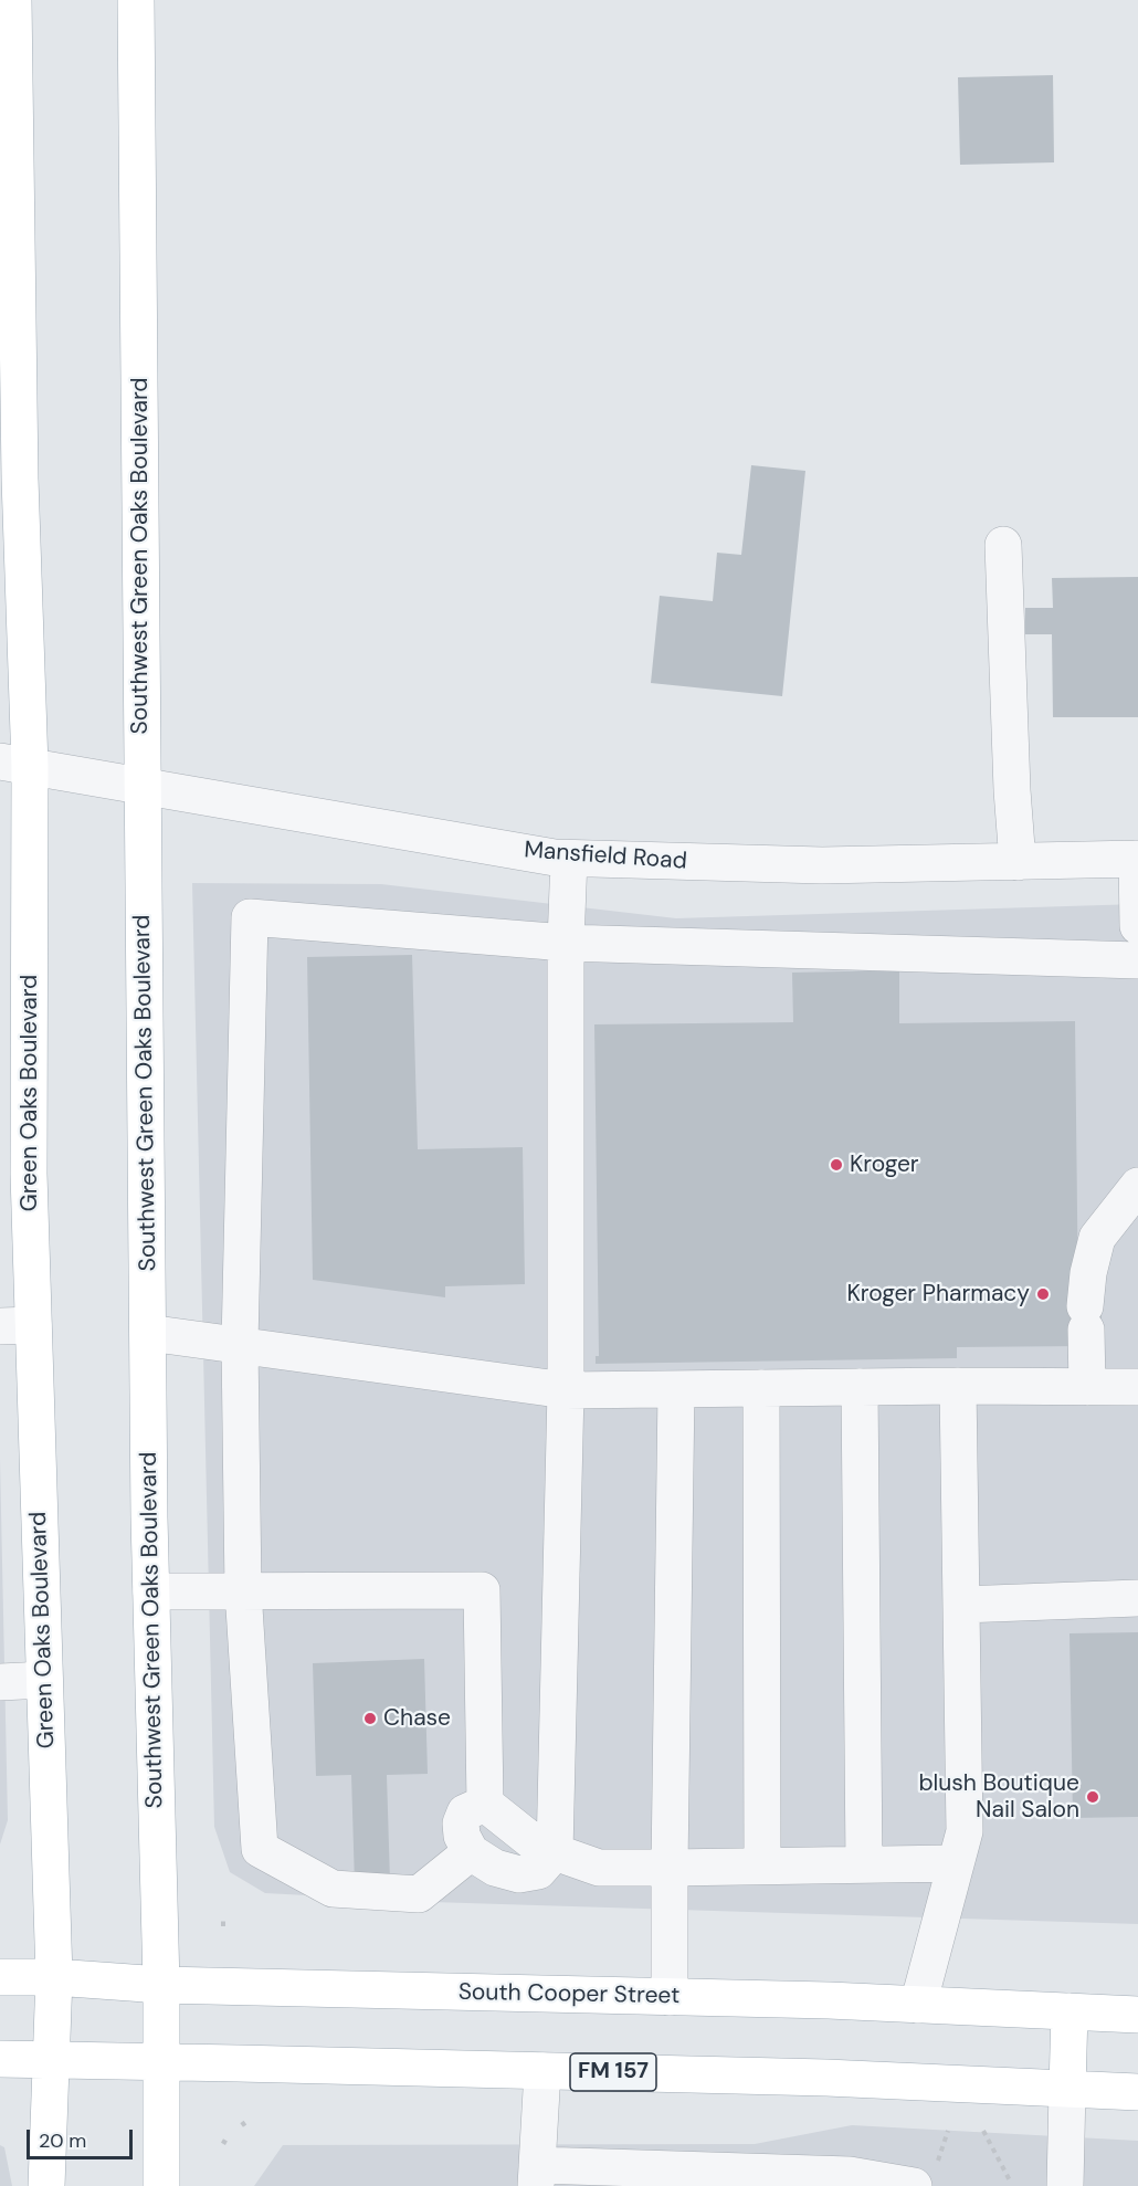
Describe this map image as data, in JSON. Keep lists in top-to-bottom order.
{
  "streets": {
    "main road": [
      "Southwest Green Oaks Boulevard",
      "Green Oaks Boulevard",
      "South Cooper Street",
      "FM 157"
    ],
    "street": ["Mansfield Road"]
  },
  "crossings": [
    ["Southwest Green Oaks Boulevard", "Mansfield Road"],
    ["Southwest Green Oaks Boulevard", "South Cooper Street"],
    ["Southwest Green Oaks Boulevard", "FM 157"],
    ["Mansfield Road", "Green Oaks Boulevard"],
    ["Green Oaks Boulevard", "South Cooper Street"],
    ["Green Oaks Boulevard", "FM 157"]
  ],
  "places": [
    "Kroger",
    "Kroger Pharmacy",
    "Chase",
    "blush Boutique Nail Salon"
  ],
  "scale_bar": "20 m"
}
